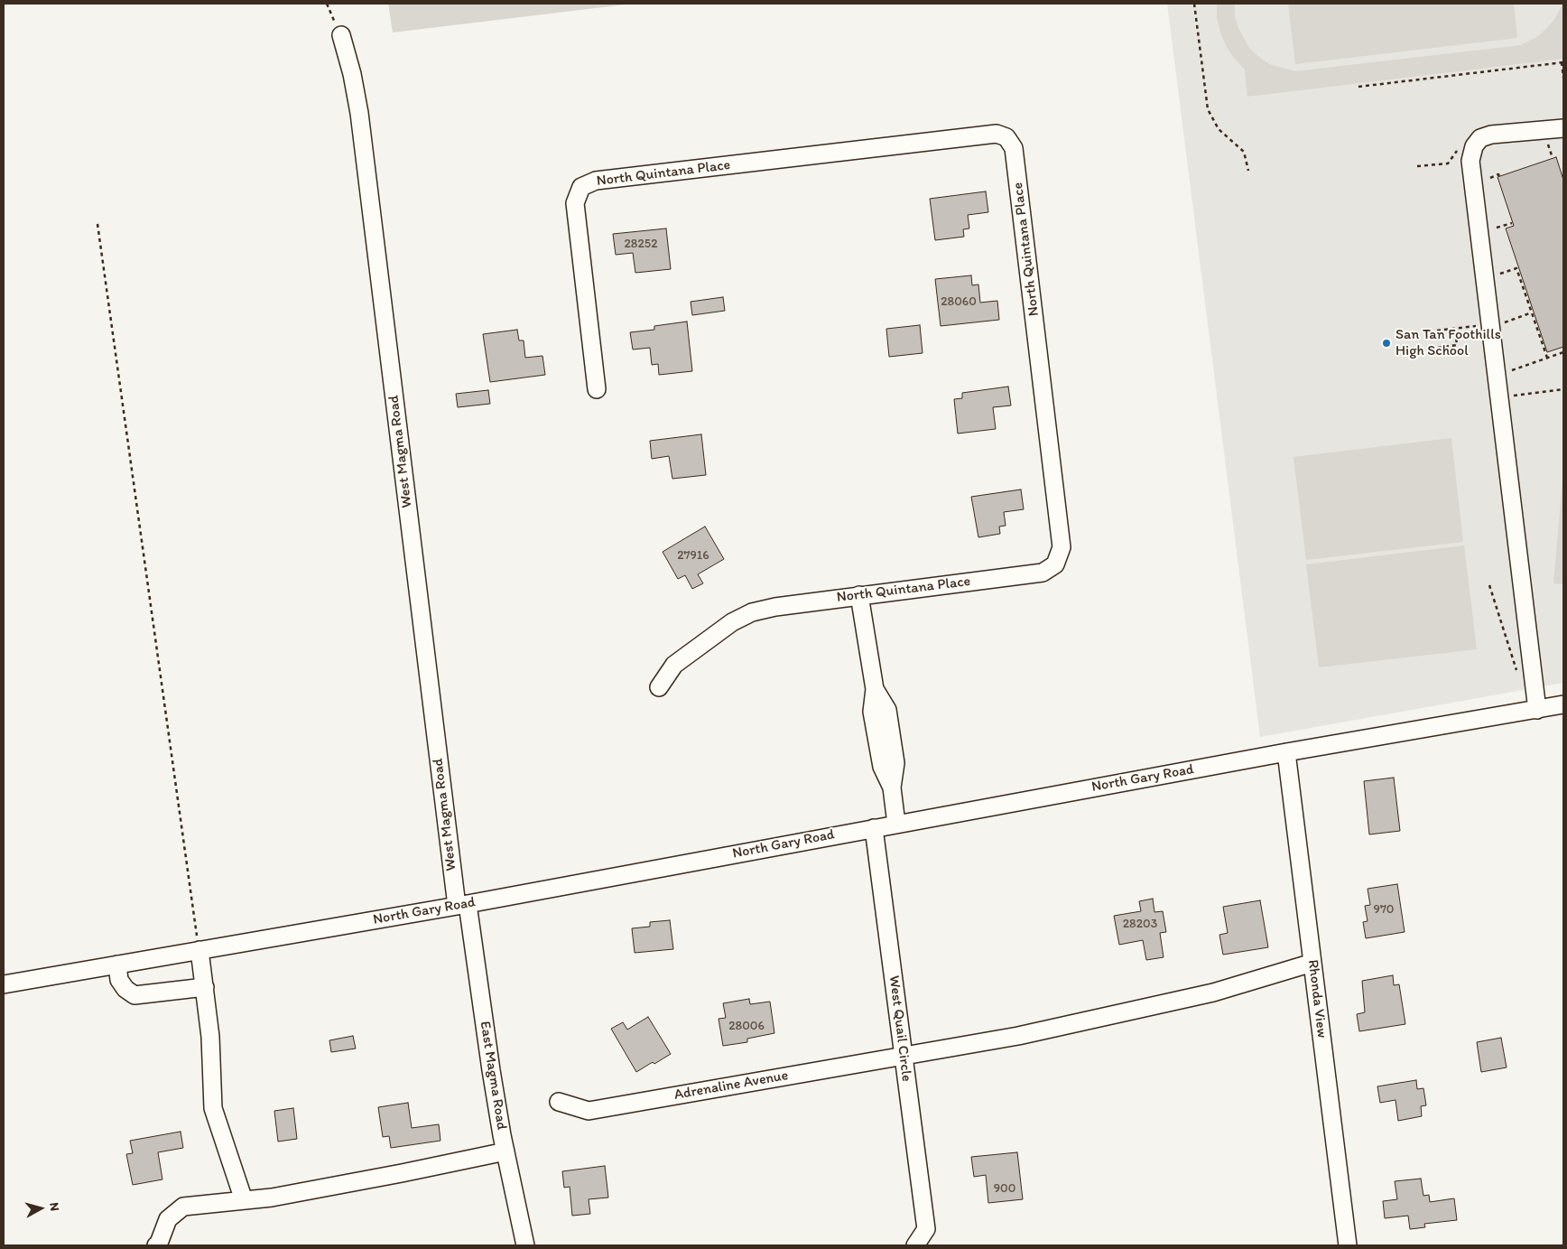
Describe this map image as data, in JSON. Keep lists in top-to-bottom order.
{
  "streets": {
    "street": [
      "North Quintana Place",
      "West Magma Road",
      "North Gary Road",
      "Rhonda View",
      "West Quail Circle",
      "East Magma Road",
      "Adrenaline Avenue"
    ]
  },
  "crossings": [
    ["West Magma Road", "North Gary Road"],
    ["West Magma Road", "East Magma Road"],
    ["North Gary Road", "Rhonda View"],
    ["North Gary Road", "West Quail Circle"],
    ["North Gary Road", "East Magma Road"],
    ["Rhonda View", "Adrenaline Avenue"],
    ["West Quail Circle", "Adrenaline Avenue"]
  ],
  "places": ["San Tan Foothills High School"],
  "house_numbers": [
    "28252",
    "28060",
    "27916",
    "970",
    "28203",
    "28006",
    "900"
  ],
  "north": "right"
}
